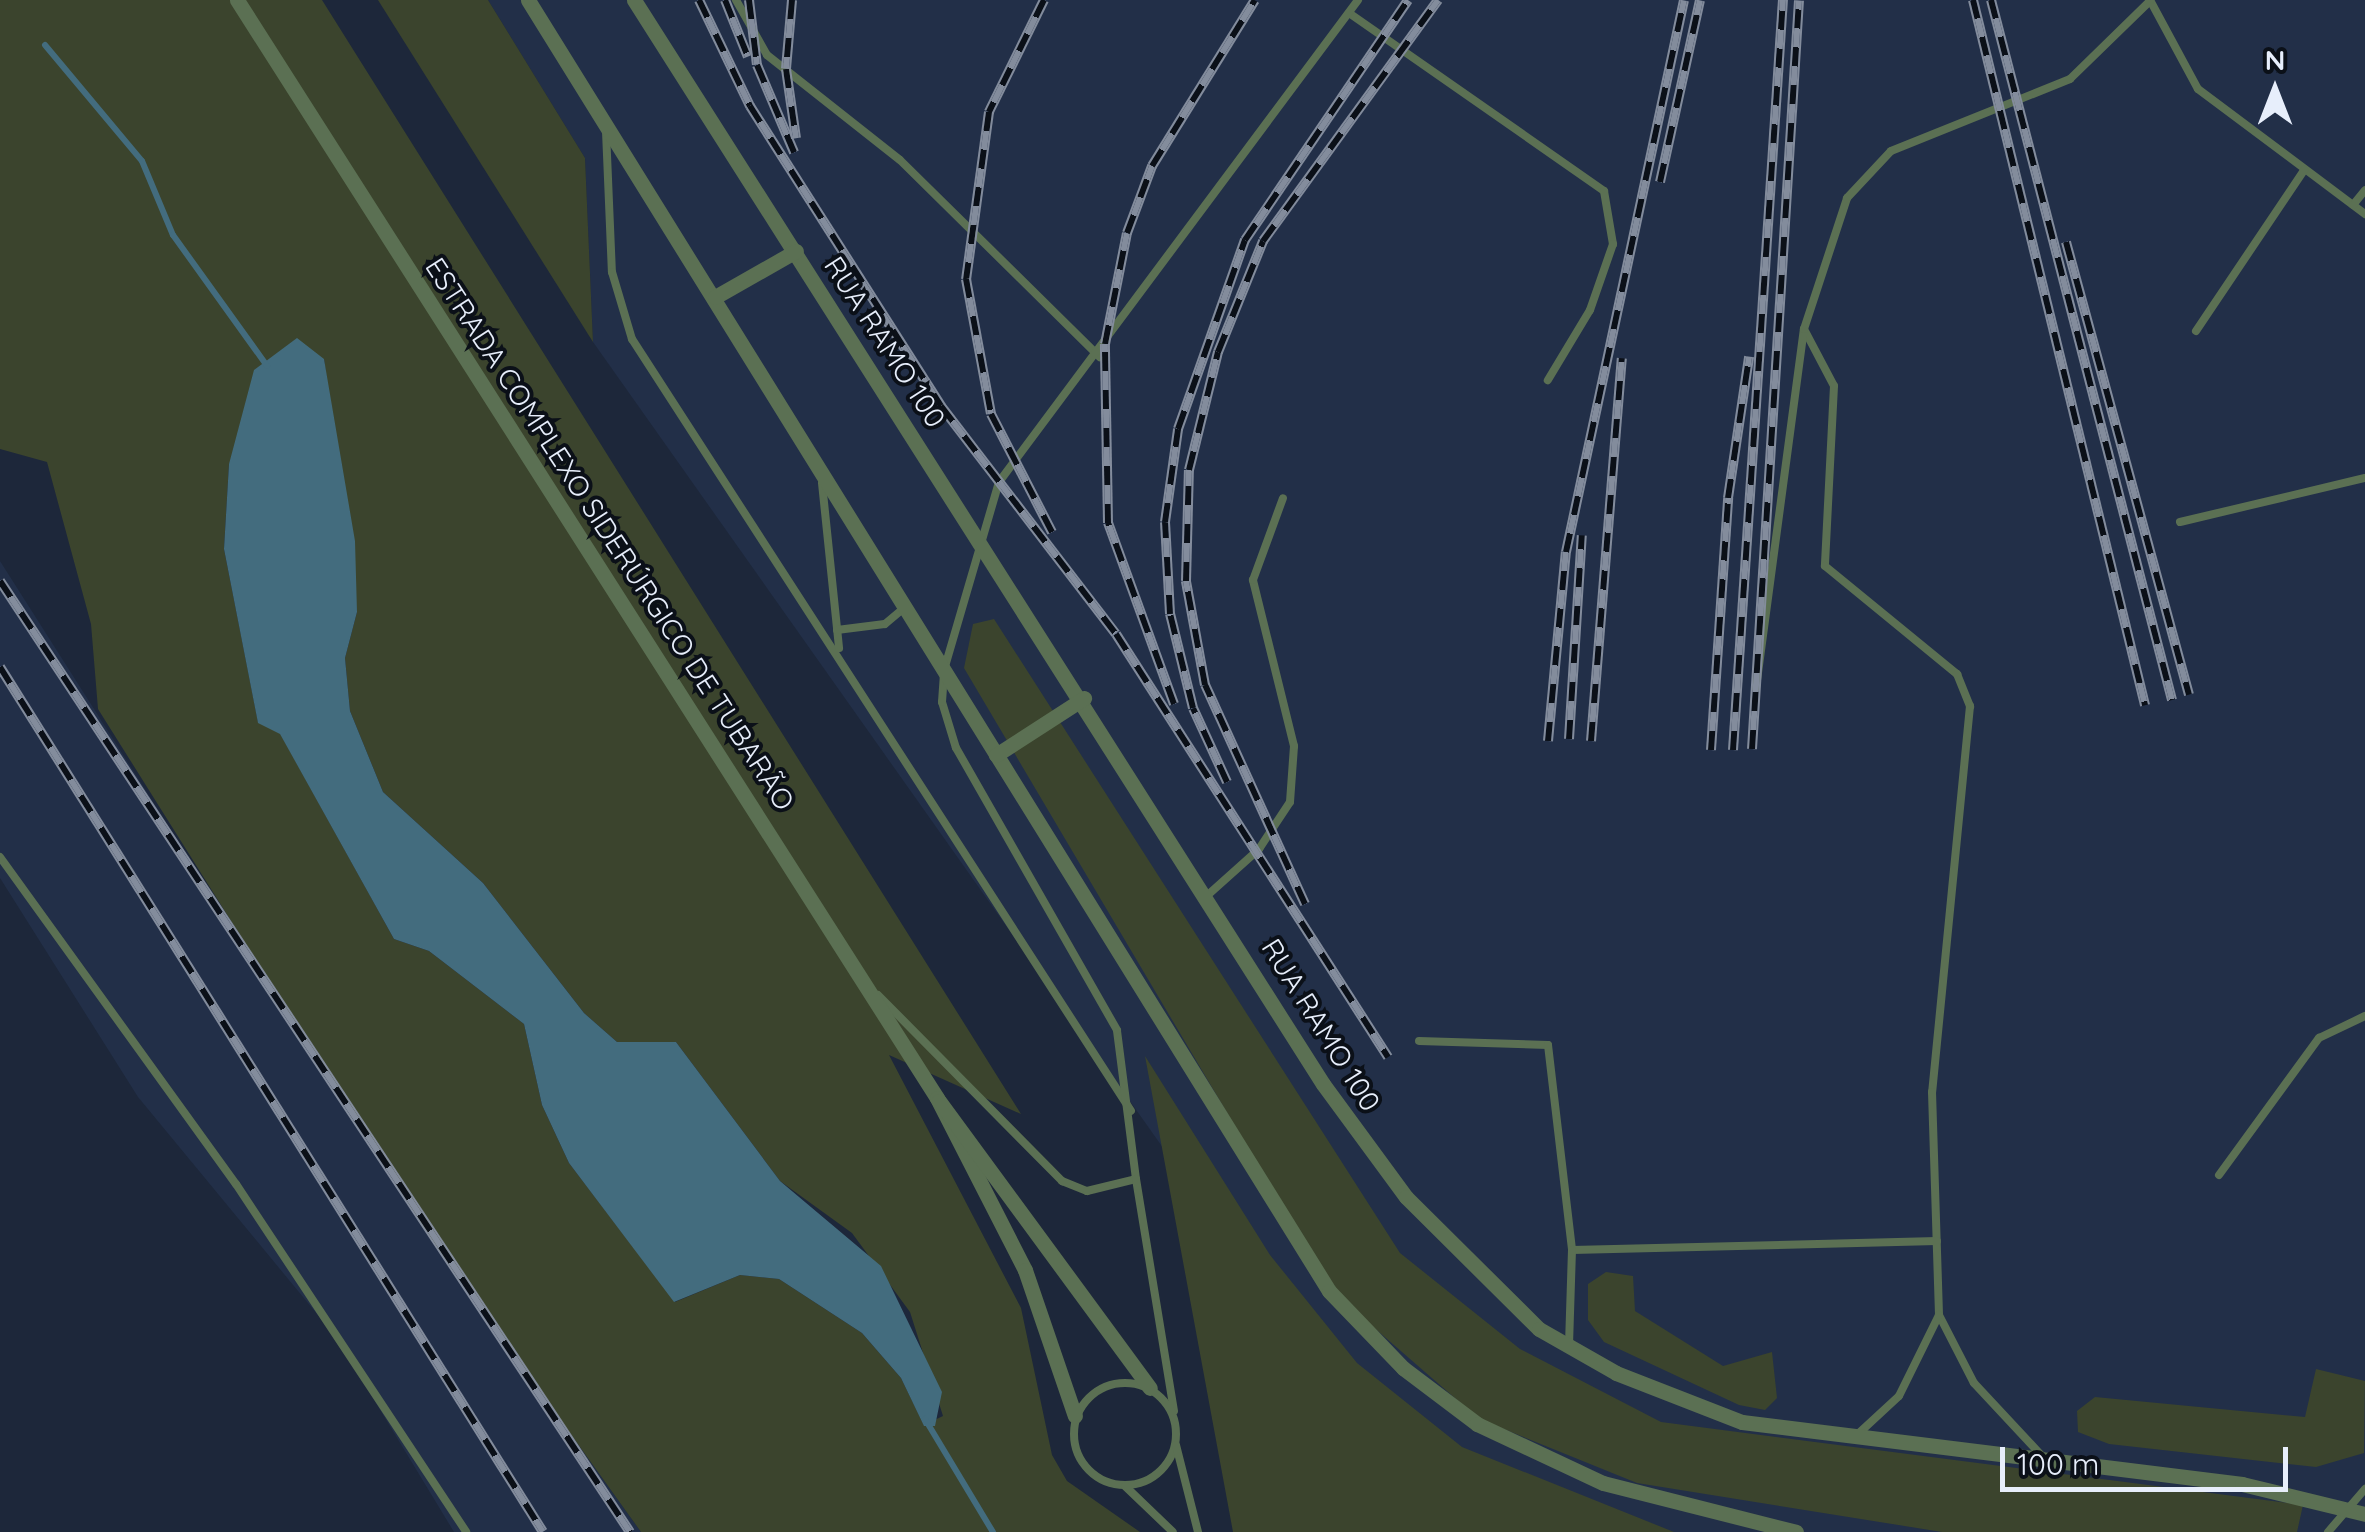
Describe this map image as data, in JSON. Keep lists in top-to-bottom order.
{
  "streets": {
    "street": ["RUA RAMO 100", "ESTRADA COMPLEXO SIDERÚRGICO DE TUBARÃO"]
  },
  "scale_bar": "100 m",
  "north": "top"
}
